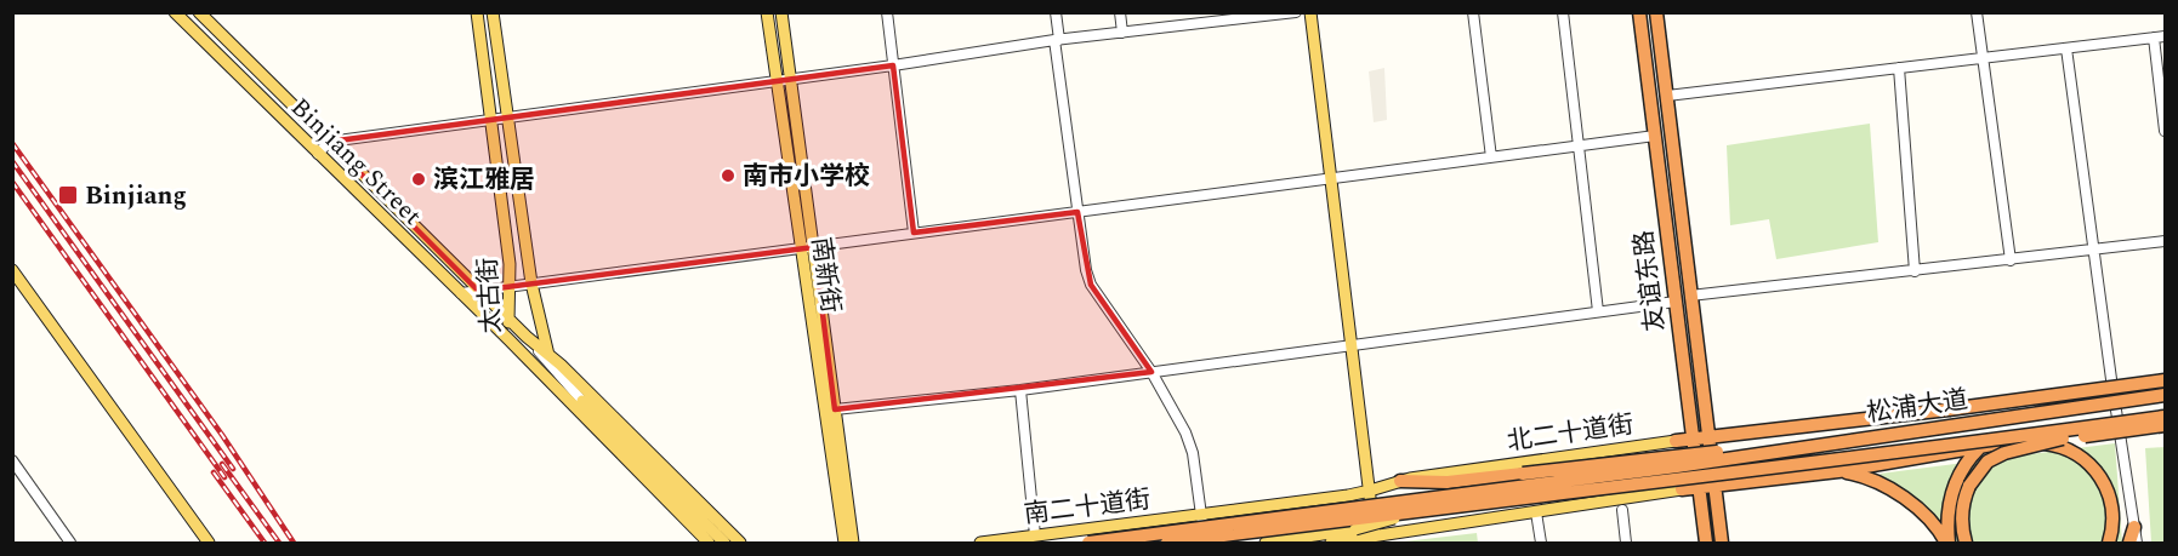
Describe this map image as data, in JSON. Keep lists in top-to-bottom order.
{
  "streets": {
    "highway": ["友谊东路", "松浦大道", "北二十道街"],
    "main road": [
      "Binjiang Street",
      "南新街",
      "太古街",
      "南二十道街"
    ]
  },
  "crossings": [
    ["Binjiang Street", "太古街"],
    ["友谊东路", "北二十道街"],
    ["北二十道街", "南二十道街"]
  ],
  "places": {
    "other": ["南市小学校", "滨江雅居"],
    "transit": ["Binjiang"]
  }
}
